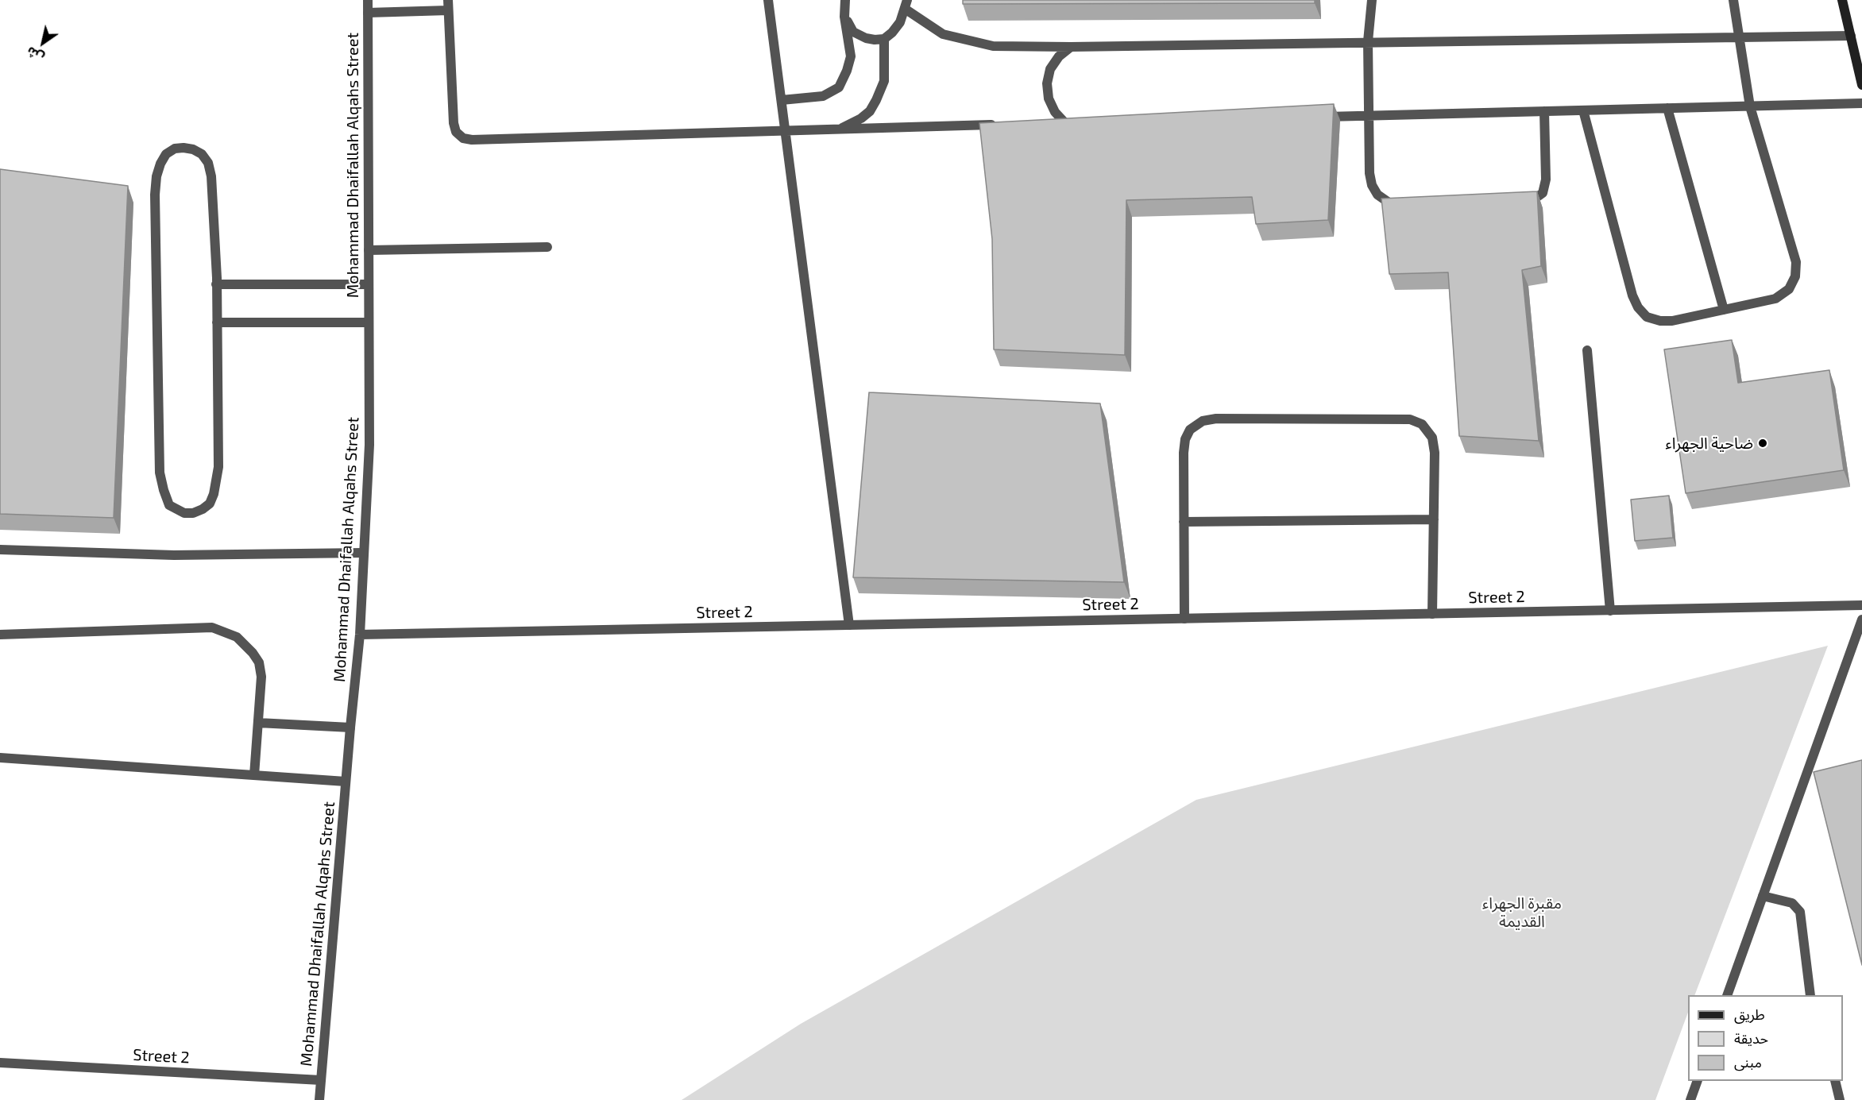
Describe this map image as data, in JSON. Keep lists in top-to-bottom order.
{
  "streets": {
    "street": ["Mohammad Dhaifallah Alqahs Street", "Street 2"]
  },
  "crossings": [
    ["Mohammad Dhaifallah Alqahs Street", "Street 2"]
  ],
  "parks": ["مقبرة الجهراء القديمة"],
  "places": ["ضاحية الجهراء"],
  "legend": ["طريق", "حديقة", "مبنى"],
  "north": "bottom left"
}
